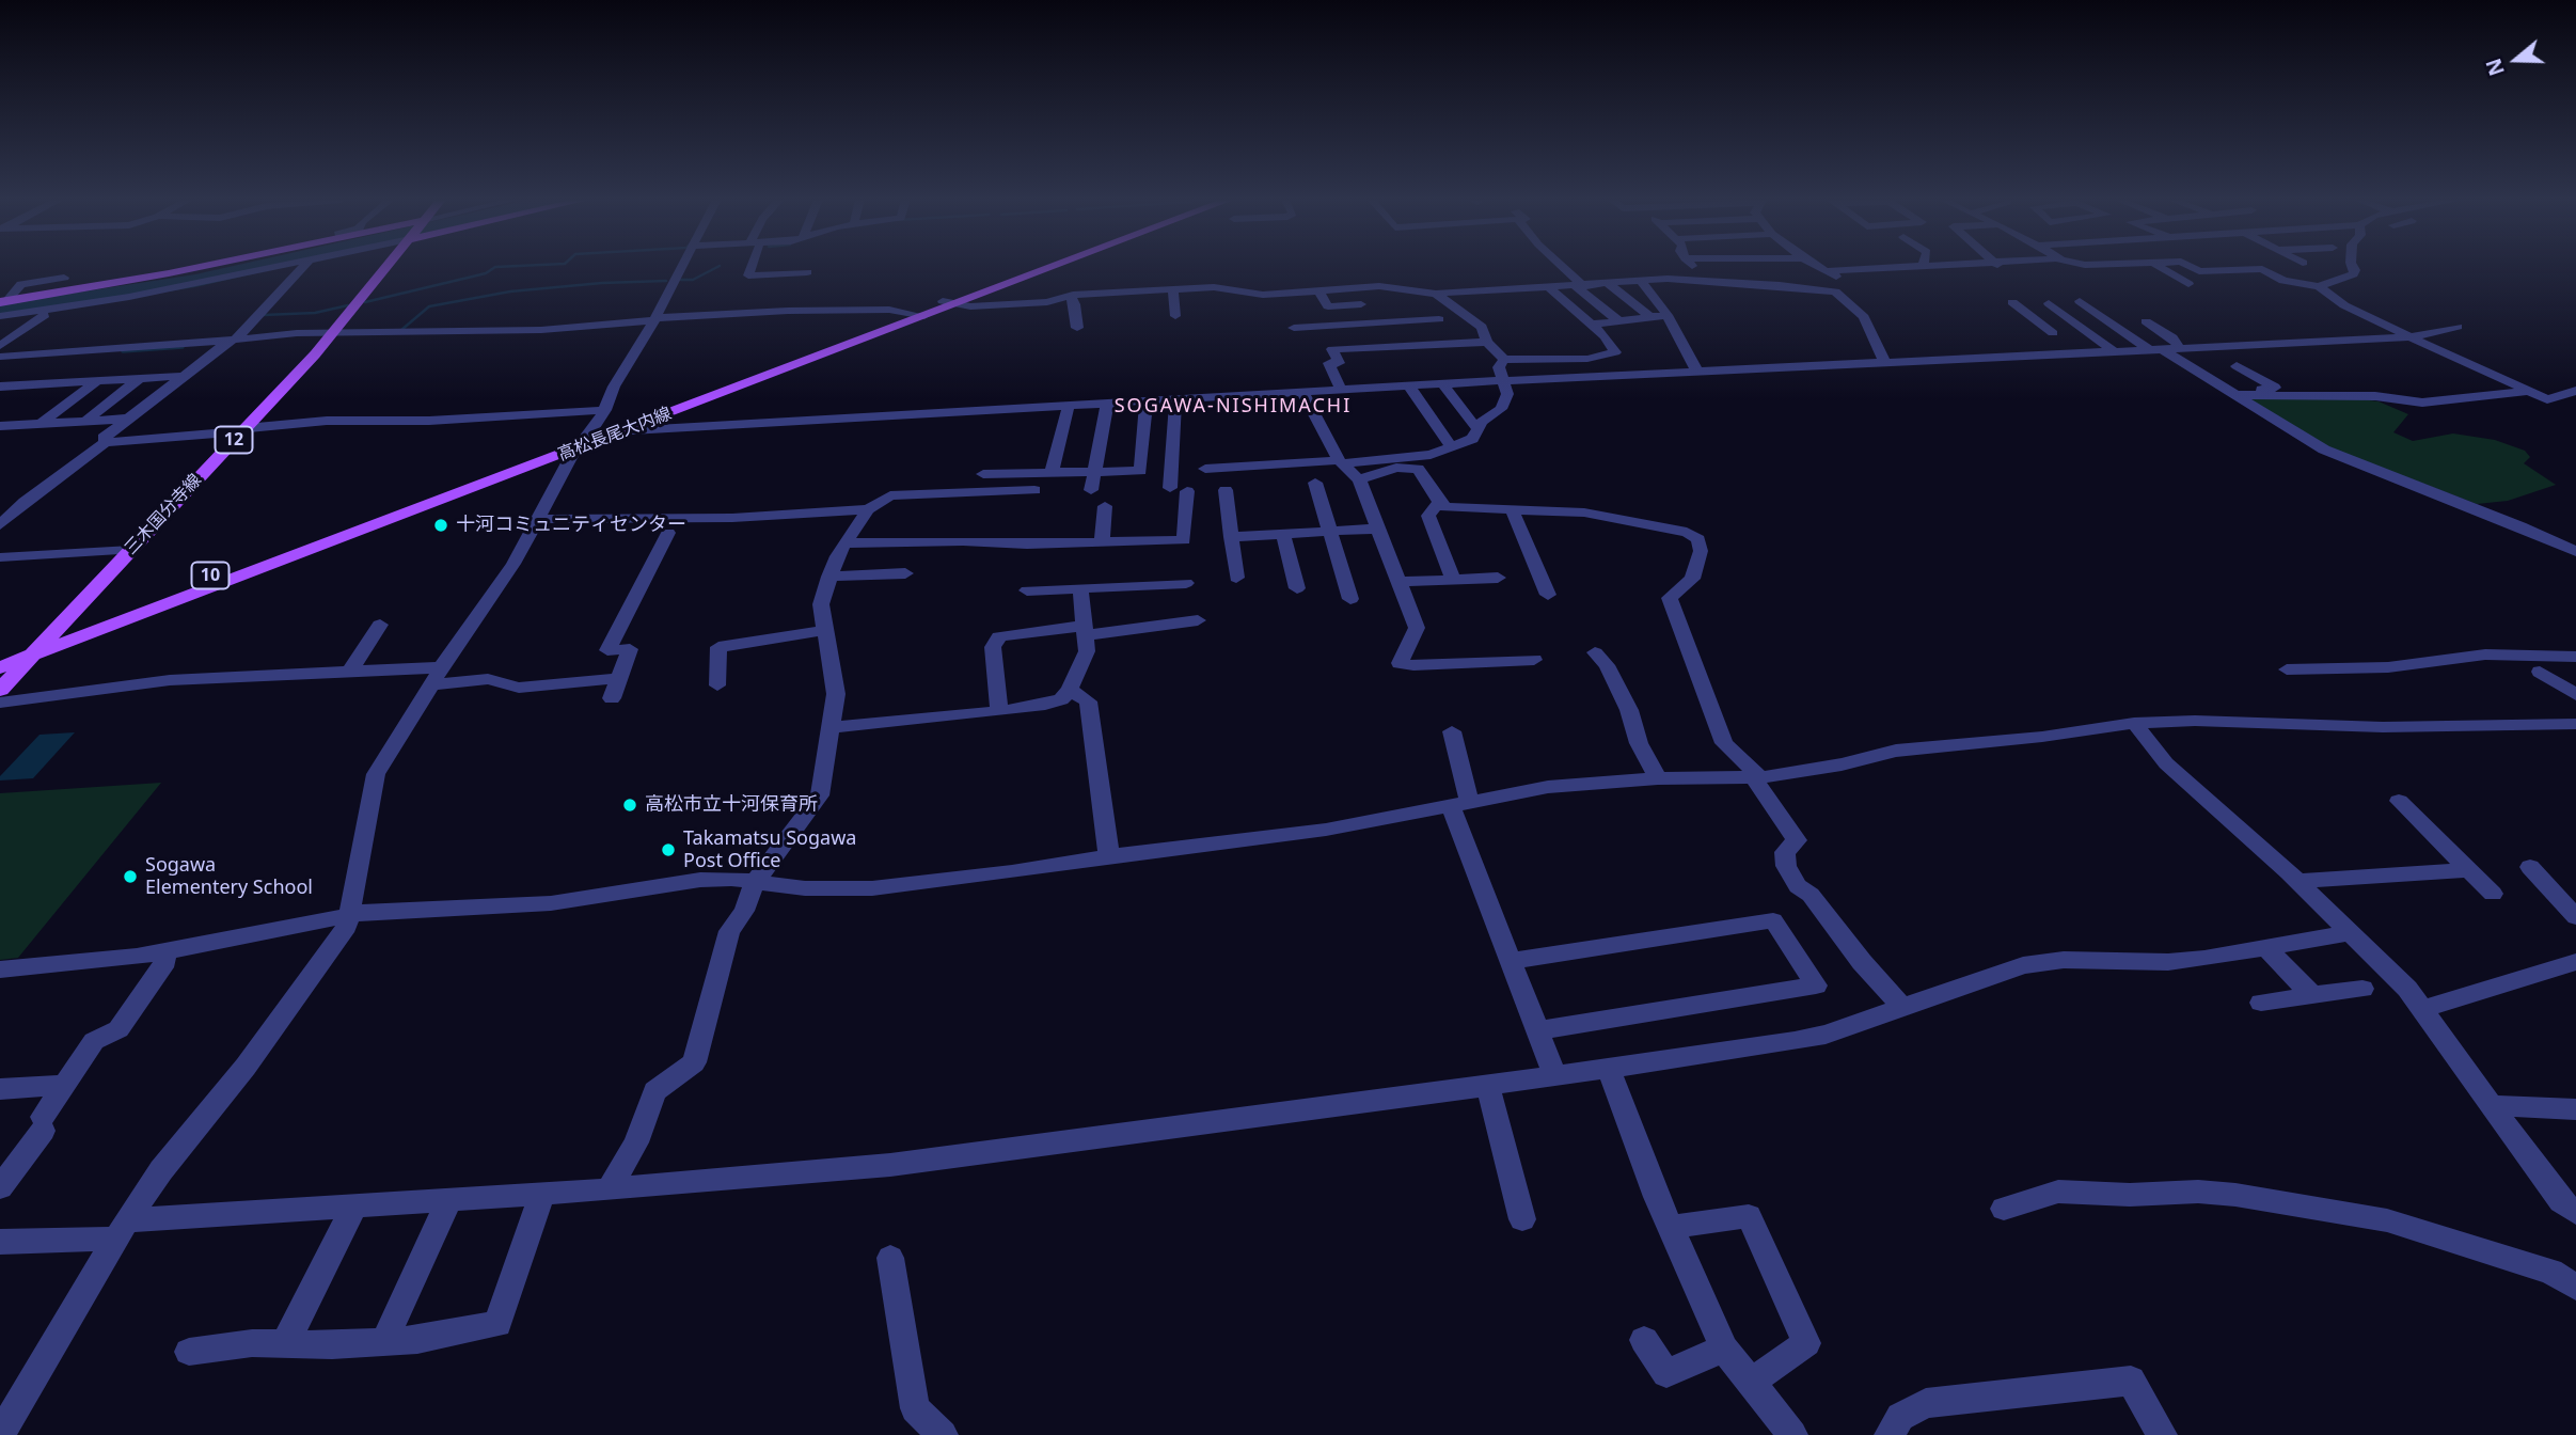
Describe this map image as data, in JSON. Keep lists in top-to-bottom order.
{
  "streets": {
    "main road": [
      "高松長尾大内線",
      "12",
      "三木国分寺線",
      "10"
    ]
  },
  "crossings": [
    ["高松長尾大内線", "三木国分寺線"]
  ],
  "districts": ["SOGAWA-NISHIMACHI"],
  "places": [
    "十河コミュニティセンター",
    "高松市立十河保育所",
    "Takamatsu Sogawa Post Office",
    "Sogawa Elementery School"
  ],
  "north": "left"
}
